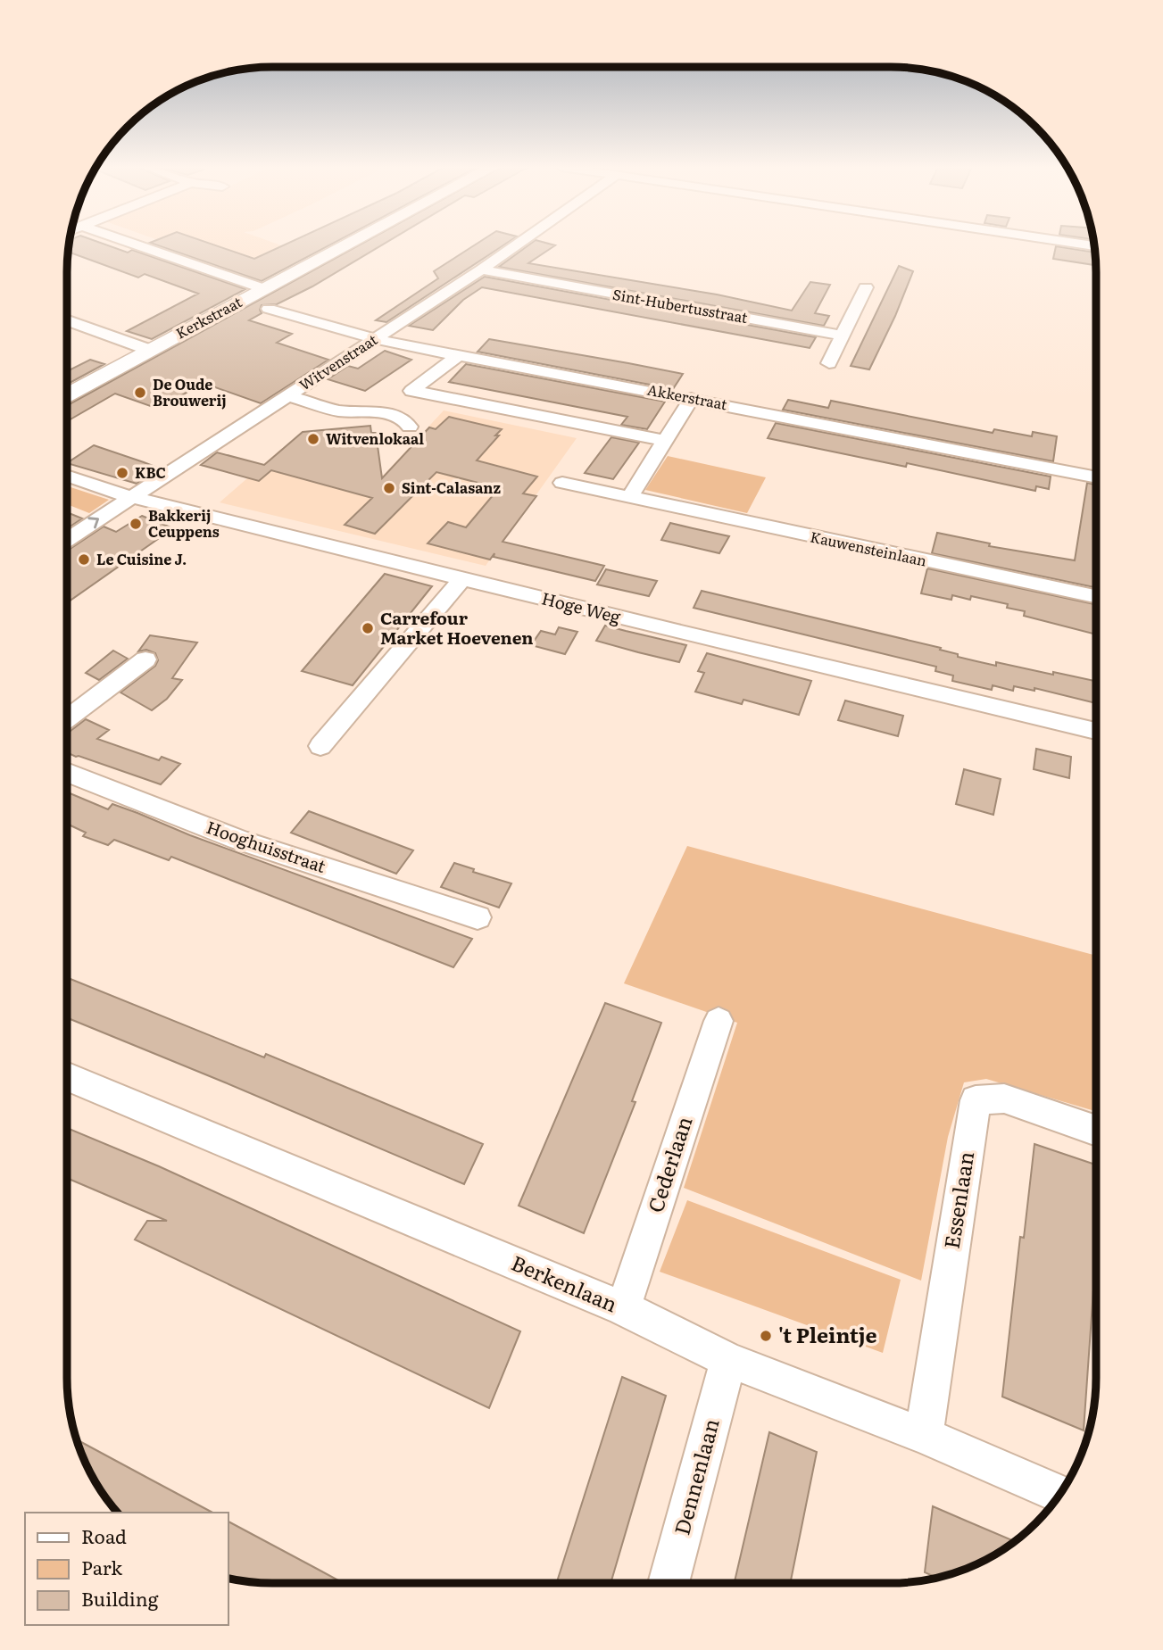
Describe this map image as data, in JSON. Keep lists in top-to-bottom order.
{
  "streets": {
    "main road": ["Kerkstraat"],
    "street": [
      "Sint-Hubertusstraat",
      "Witvenstraat",
      "Akkerstraat",
      "Kauwensteinlaan",
      "Hoge Weg",
      "Hooghuisstraat",
      "Cederlaan",
      "Essenlaan",
      "Berkenlaan",
      "Dennenlaan"
    ]
  },
  "crossings": [
    ["Sint-Hubertusstraat", "Witvenstraat"],
    ["Witvenstraat", "Akkerstraat"],
    ["Witvenstraat", "Hoge Weg"],
    ["Cederlaan", "Berkenlaan"],
    ["Essenlaan", "Berkenlaan"],
    ["Berkenlaan", "Dennenlaan"]
  ],
  "places": [
    "De Oude Brouwerij",
    "Witvenlokaal",
    "KBC",
    "Sint-Calasanz",
    "Bakkerij Ceuppens",
    "Le Cuisine J.",
    "Carrefour Market Hoevenen",
    "'t Pleintje"
  ],
  "legend": ["Road", "Park", "Building"]
}
